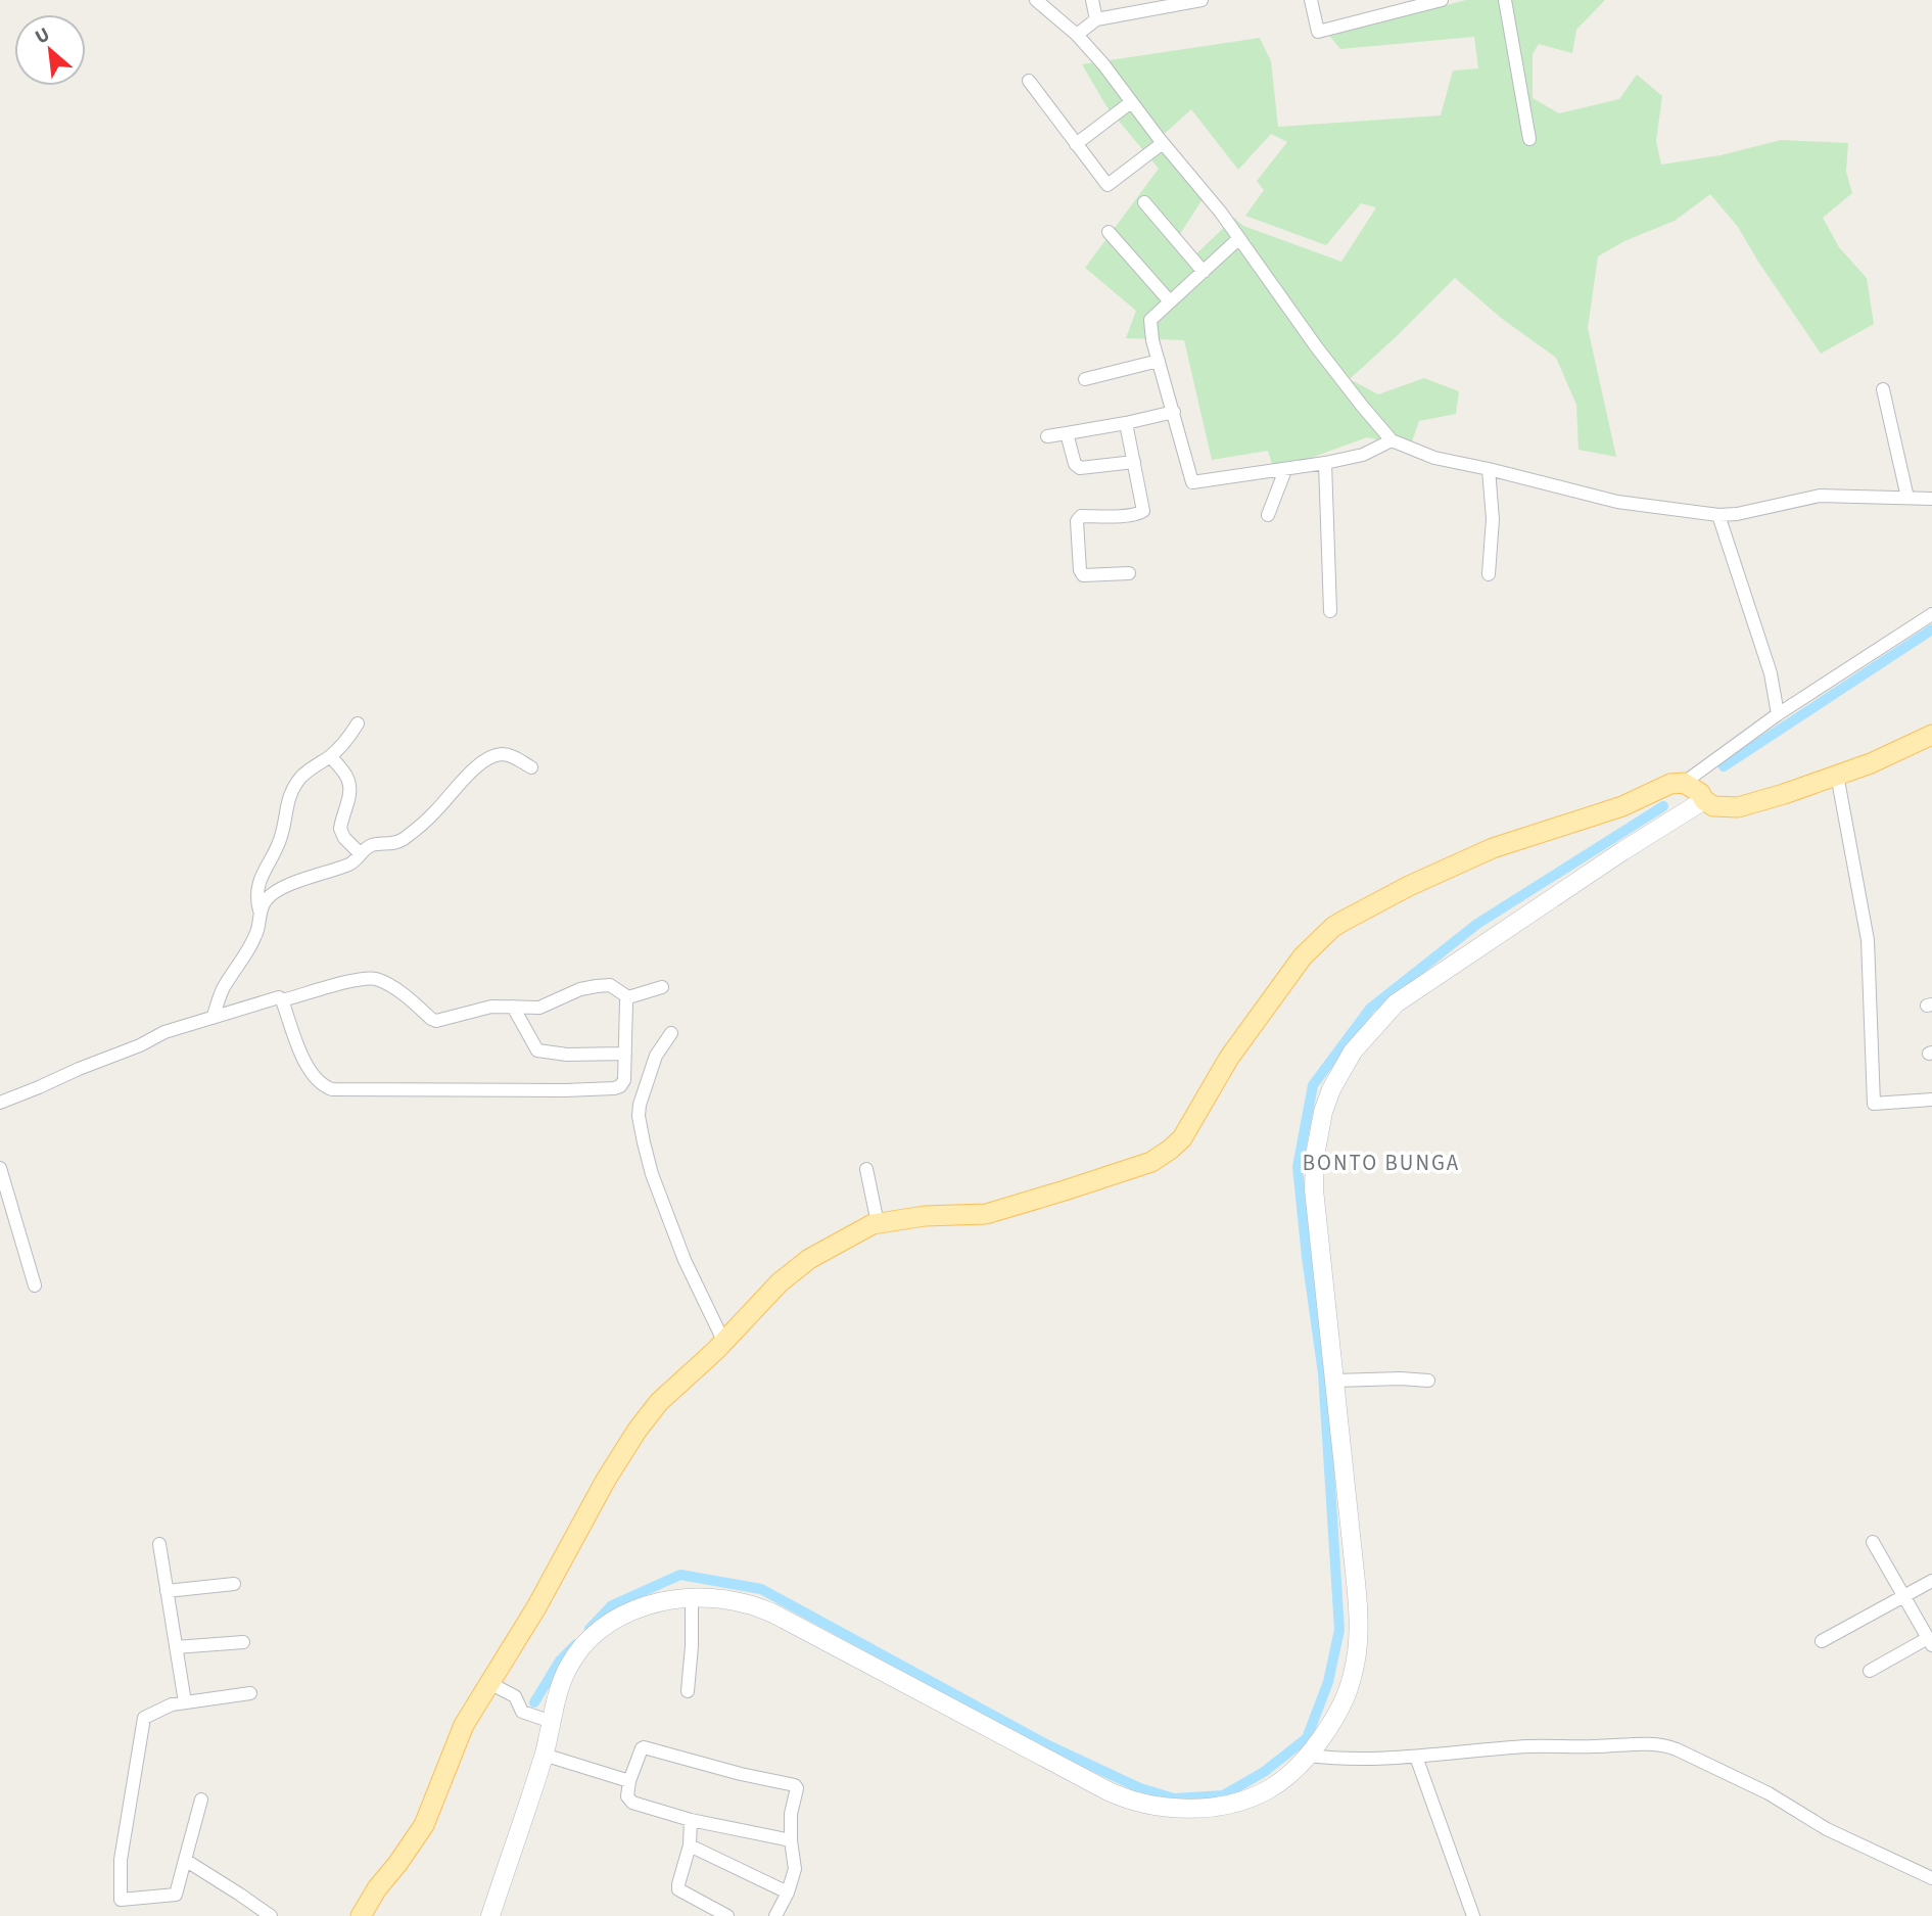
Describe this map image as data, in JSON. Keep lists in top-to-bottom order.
{
  "districts": ["BONTO BUNGA"],
  "north": "top left"
}
